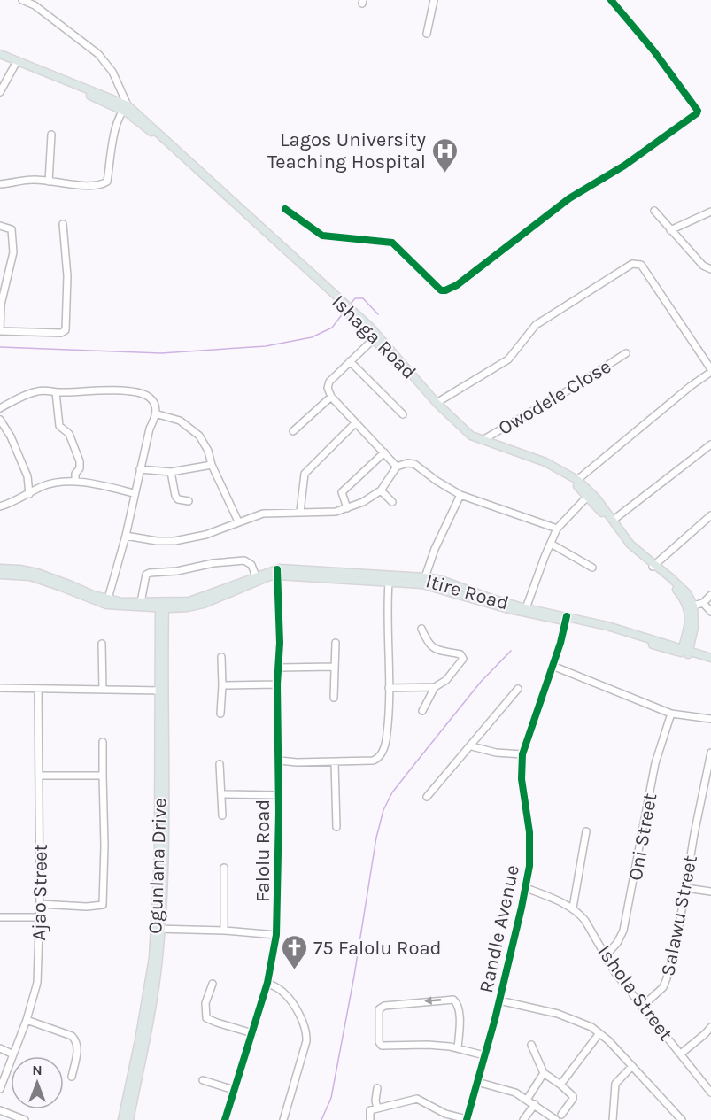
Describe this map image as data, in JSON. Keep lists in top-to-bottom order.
{
  "streets": {
    "main road": ["Ishaga Road", "Itire Road", "Ogunlana Drive"],
    "street": [
      "Owodele Close",
      "Oni Street",
      "Falolu Road",
      "Ajao Street",
      "Salawu Street",
      "Randle Avenue",
      "Ishola Street"
    ]
  },
  "crossings": [
    ["Ishaga Road", "Owodele Close"],
    ["Ishaga Road", "Itire Road"],
    ["Itire Road", "Falolu Road"],
    ["Itire Road", "Ogunlana Drive"],
    ["Itire Road", "Randle Avenue"],
    ["Oni Street", "Ishola Street"],
    ["Salawu Street", "Ishola Street"],
    ["Randle Avenue", "Ishola Street"]
  ],
  "places": {
    "hospital": ["Lagos University Teaching Hospital"],
    "church": ["75 Falolu Road"]
  },
  "north": "top"
}
